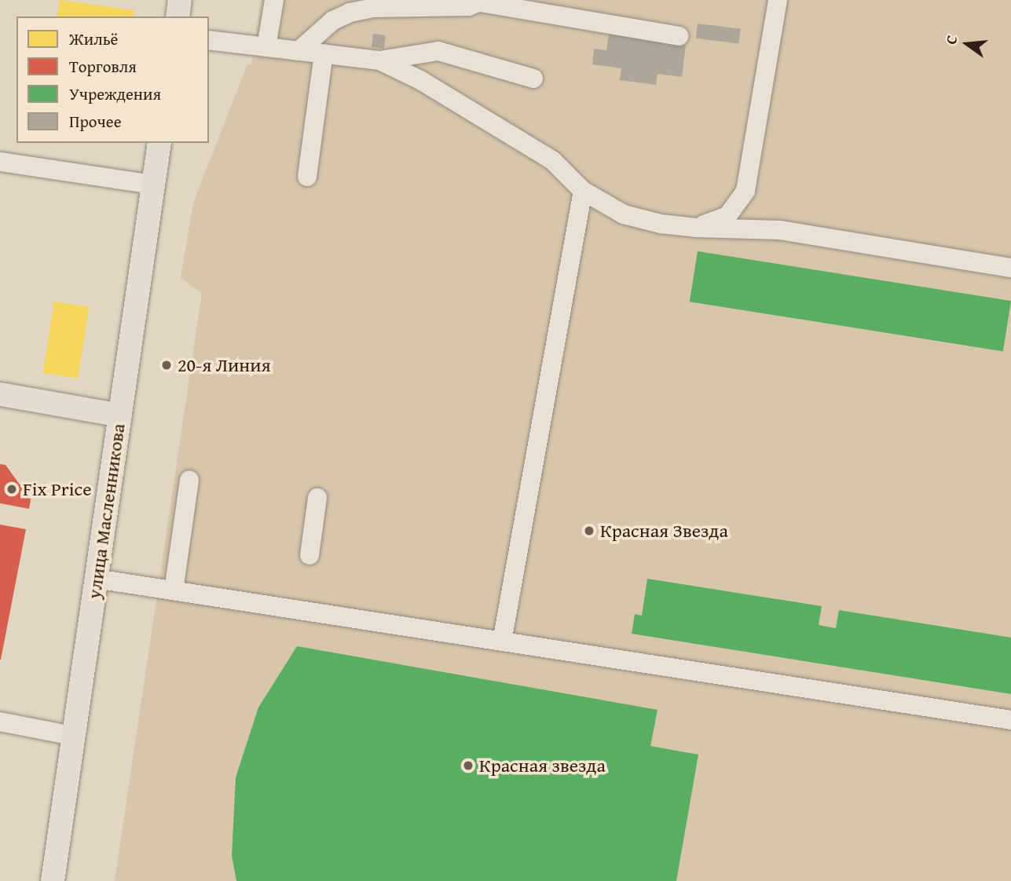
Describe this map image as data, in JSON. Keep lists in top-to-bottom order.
{
  "streets": {
    "main road": ["улица Масленникова"]
  },
  "places": [
    "20-я Линия",
    "Fix Price",
    "Красная Звезда",
    "Красная звезда"
  ],
  "legend": [
    "Жильё",
    "Торговля",
    "Учреждения",
    "Прочее"
  ],
  "north": "left"
}
